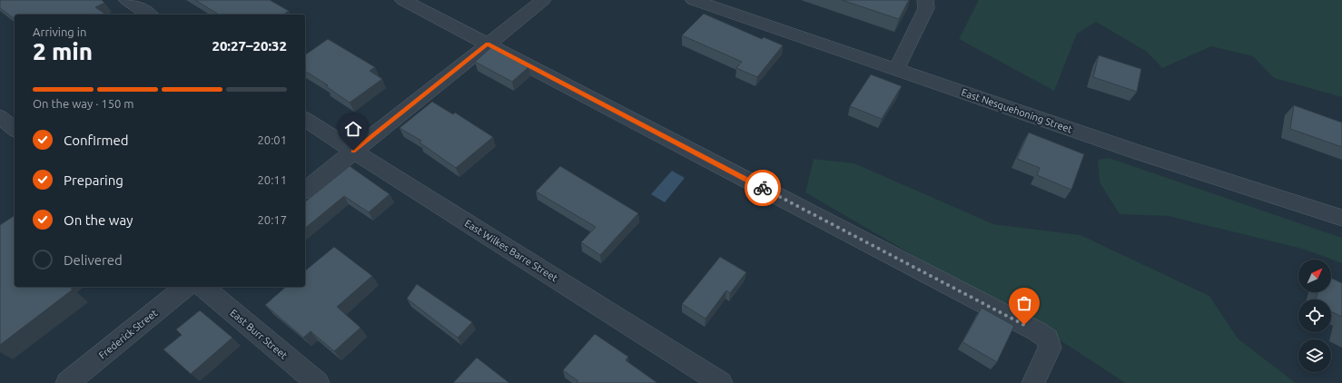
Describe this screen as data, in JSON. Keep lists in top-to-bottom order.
{
  "streets": {
    "street": [
      "East Nesquehoning Street",
      "East Wilkes Barre Street",
      "Frederick Street",
      "East Burr Street"
    ]
  },
  "north": "top right",
  "page": {
    "heading": ["2 min", "Arriving in", "20:27–20:32"],
    "bar": "On the way · 150 m",
    "list": [
      ["Confirmed", "20:01"],
      ["Preparing", "20:11"],
      ["On the way", "20:17"],
      "Delivered"
    ]
  }
}
